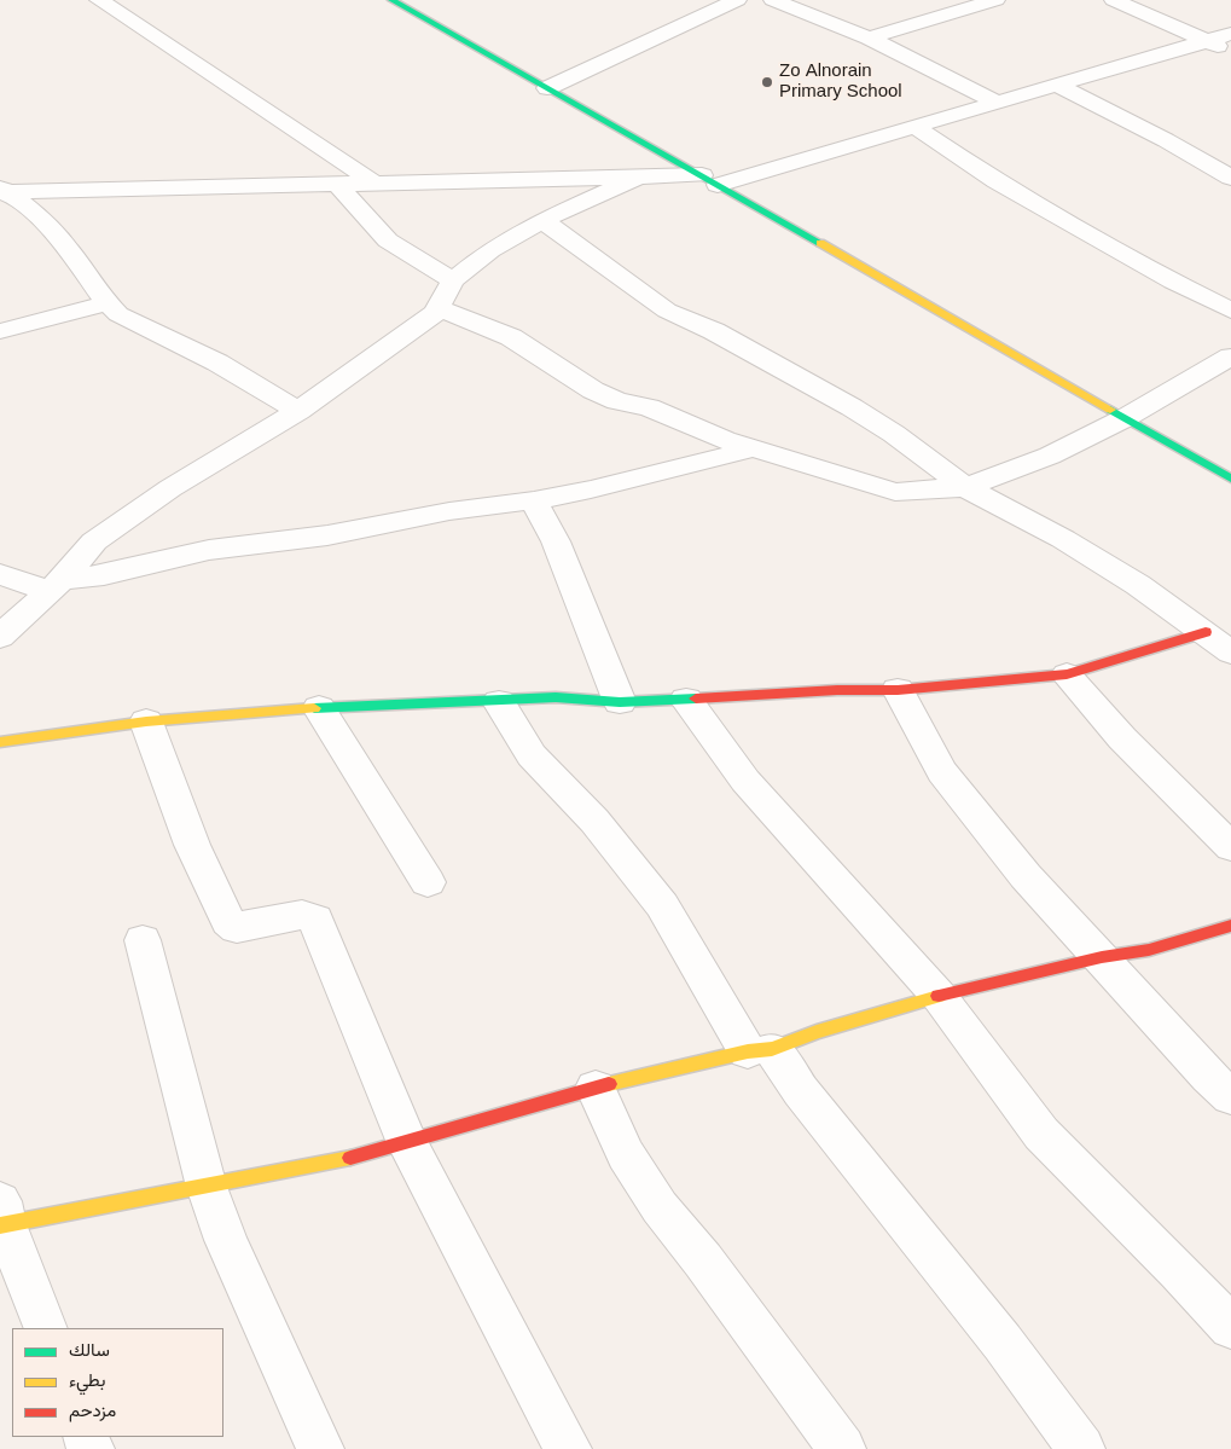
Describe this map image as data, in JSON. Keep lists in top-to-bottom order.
{
  "places": ["Zo Alnorain Primary School"],
  "legend": ["سالك", "بطيء", "مزدحم"]
}
